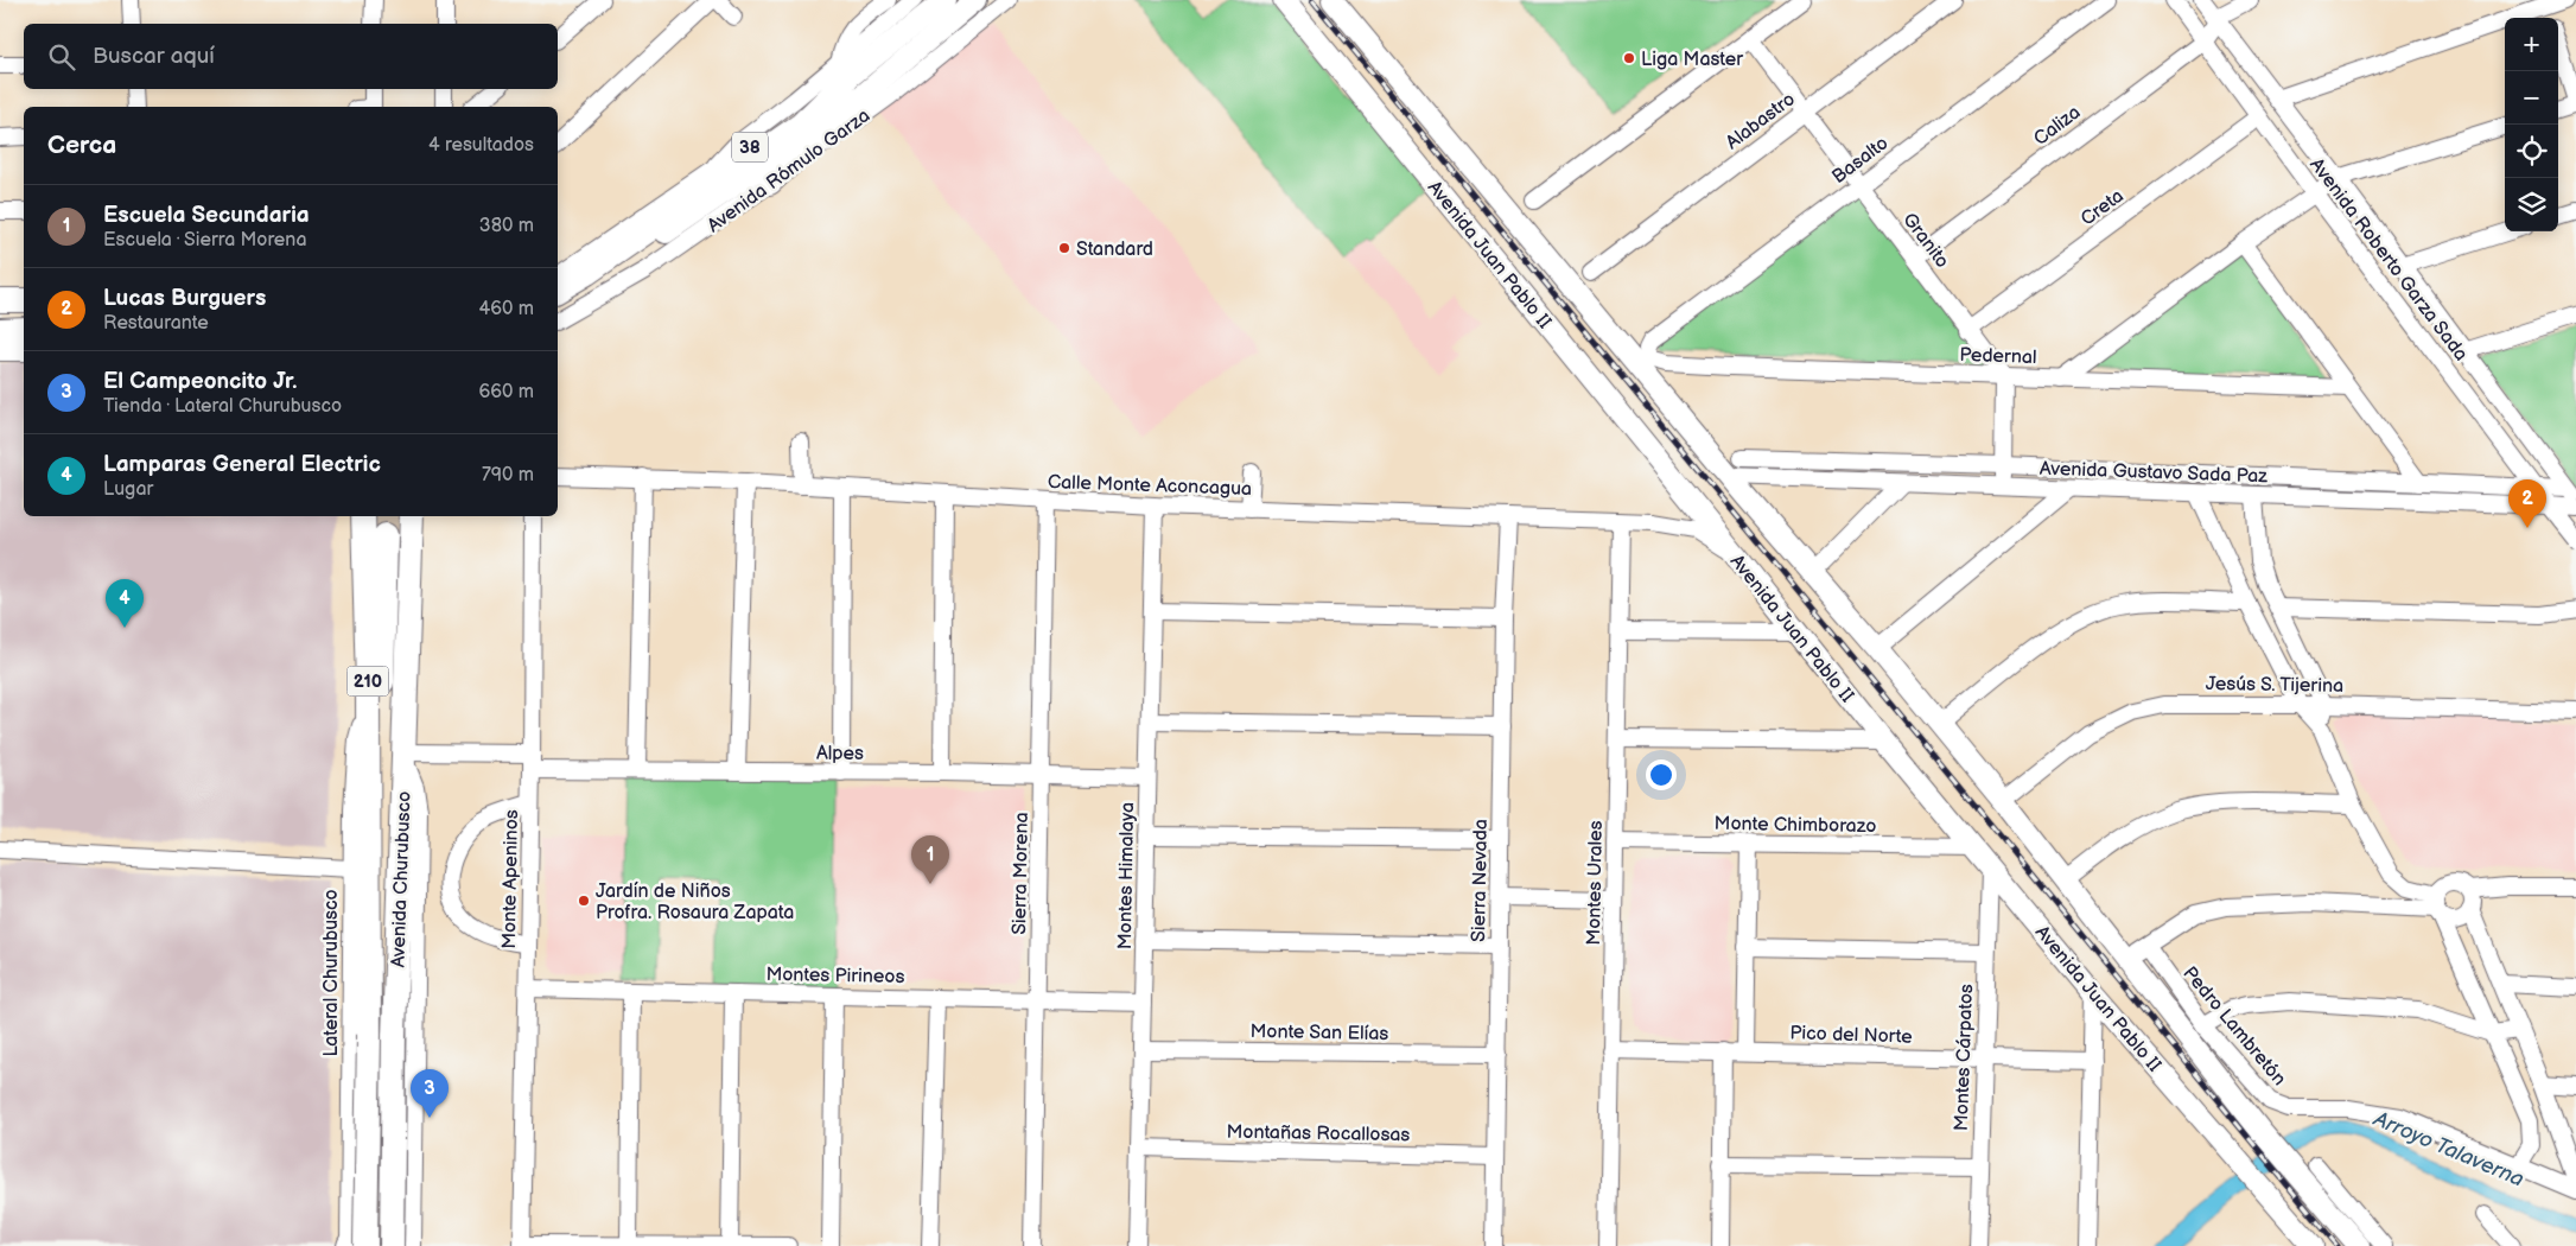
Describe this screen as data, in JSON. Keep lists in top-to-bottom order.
{
  "streets": {
    "highway": ["210", "Avenida Churubusco"],
    "main road": ["38", "Avenida Rómulo Garza", "Avenida Juan Pablo II"],
    "street": [
      "Alabastro",
      "Caliza",
      "Basalto",
      "Creta",
      "Granito",
      "Avenida Roberto Garza Sada",
      "Pedernal",
      "Avenida Gustavo Sada Paz",
      "Calle Monte Aconcagua",
      "Jesús S. Tijerina",
      "Alpes",
      "Monte Chimborazo",
      "Sierra Morena",
      "Montes Himalaya",
      "Monte Apeninos",
      "Sierra Nevada",
      "Montes Urales",
      "Lateral Churubusco",
      "Montes Pirineos",
      "Pedro Lambretón",
      "Monte San Elías",
      "Pico del Norte",
      "Montes Cárpatos",
      "Montañas Rocallosas"
    ]
  },
  "crossings": [
    ["Alabastro", "Granito"],
    ["Caliza", "Granito"],
    ["Caliza", "Avenida Roberto Garza Sada"],
    ["Basalto", "Granito"],
    ["Basalto", "Pedernal"],
    ["Creta", "Granito"],
    ["Creta", "Avenida Roberto Garza Sada"],
    ["Granito", "Pedernal"],
    ["Avenida Juan Pablo II", "Calle Monte Aconcagua"],
    ["Avenida Juan Pablo II", "Monte Chimborazo"],
    ["Avenida Juan Pablo II", "Montes Cárpatos"],
    ["Avenida Roberto Garza Sada", "Avenida Gustavo Sada Paz"],
    ["Calle Monte Aconcagua", "Sierra Morena"],
    ["Calle Monte Aconcagua", "Montes Himalaya"],
    ["Calle Monte Aconcagua", "Sierra Nevada"],
    ["Calle Monte Aconcagua", "Montes Urales"],
    ["Alpes", "Sierra Morena"],
    ["Alpes", "Montes Himalaya"],
    ["Alpes", "Monte Apeninos"],
    ["Monte Chimborazo", "Montes Urales"],
    ["Sierra Morena", "Montes Pirineos"],
    ["Montes Himalaya", "Montes Pirineos"],
    ["Montes Himalaya", "Monte San Elías"],
    ["Montes Himalaya", "Montañas Rocallosas"],
    ["Avenida Churubusco", "Lateral Churubusco"],
    ["Monte Apeninos", "Montes Pirineos"],
    ["Sierra Nevada", "Monte San Elías"],
    ["Sierra Nevada", "Montañas Rocallosas"],
    ["Montes Urales", "Pico del Norte"],
    ["Pico del Norte", "Montes Cárpatos"]
  ],
  "water": ["Arroyo Talaverna"],
  "places": ["Liga Master", "Standard", "Jardín de Niños Profra. Rosaura Zapata"],
  "page": {
    "map_buttons": ["+", "−"],
    "search": "Buscar aquí",
    "heading": ["Cerca", "4 resultados"],
    "list": [
      {
        "mark": "1",
        "name": "Escuela Secundaria",
        "note": "Escuela · Sierra Morena",
        "value": "380 m"
      },
      {
        "mark": "2",
        "name": "Lucas Burguers",
        "note": "Restaurante",
        "value": "460 m"
      },
      {
        "mark": "3",
        "name": "El Campeoncito Jr.",
        "note": "Tienda · Lateral Churubusco",
        "value": "660 m"
      },
      {
        "mark": "4",
        "name": "Lamparas General Electric",
        "note": "Lugar",
        "value": "790 m"
      }
    ],
    "pins": [
      "2",
      "4",
      "1",
      "3"
    ]
  }
}
